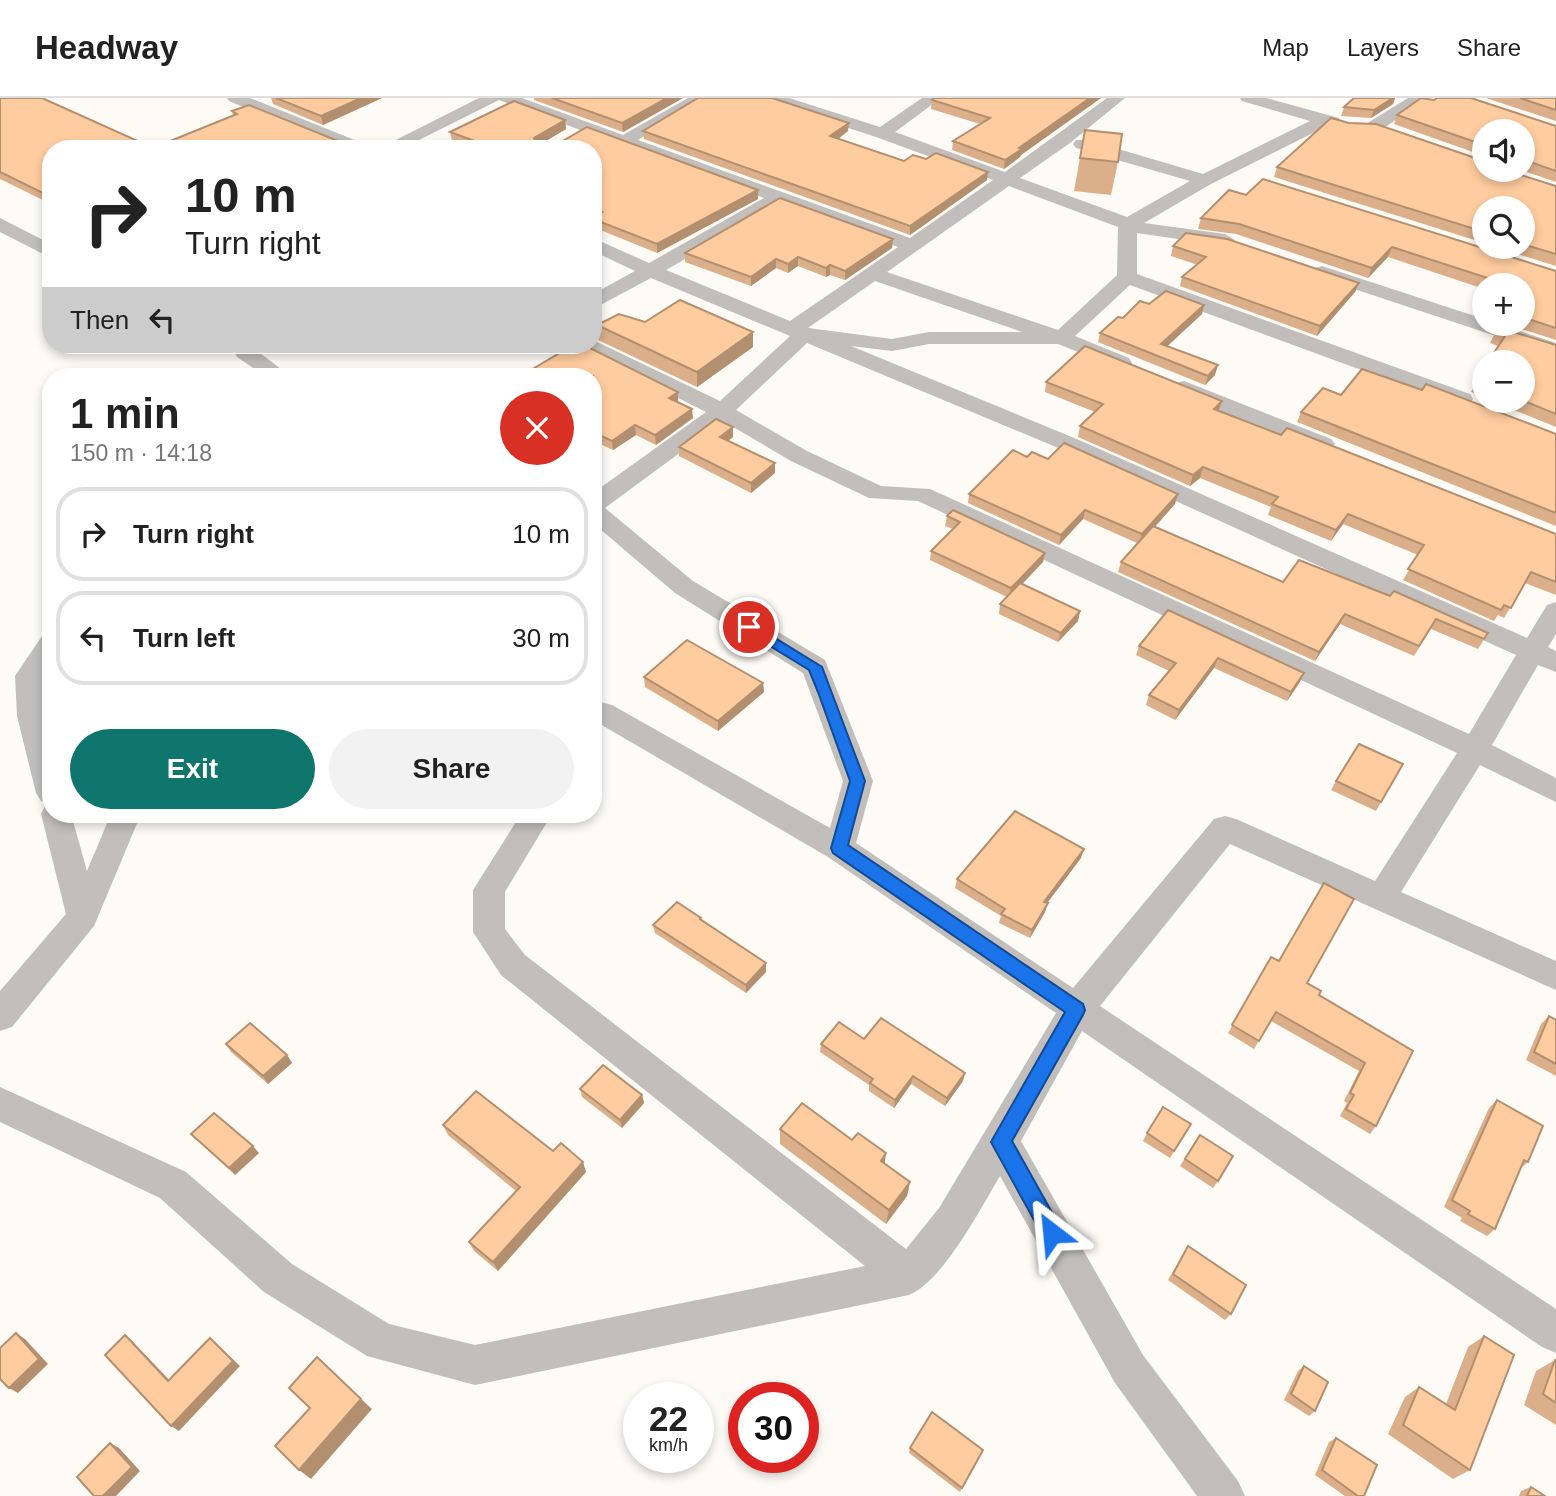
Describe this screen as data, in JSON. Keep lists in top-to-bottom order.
{
  "page": {
    "header": "Headway",
    "nav": ["Map", "Layers", "Share"],
    "map_buttons": ["+", "−"],
    "turn": ["10 m", "Turn right"],
    "then": "Then",
    "heading": ["1 min", "150 m · 14:18"],
    "list": [
      {
        "name": "Turn right",
        "value": "10 m"
      },
      {
        "name": "Turn left",
        "value": "30 m"
      }
    ],
    "buttons": ["Exit", "Share"],
    "speed": "22 km/h",
    "limit": "30"
  }
}
